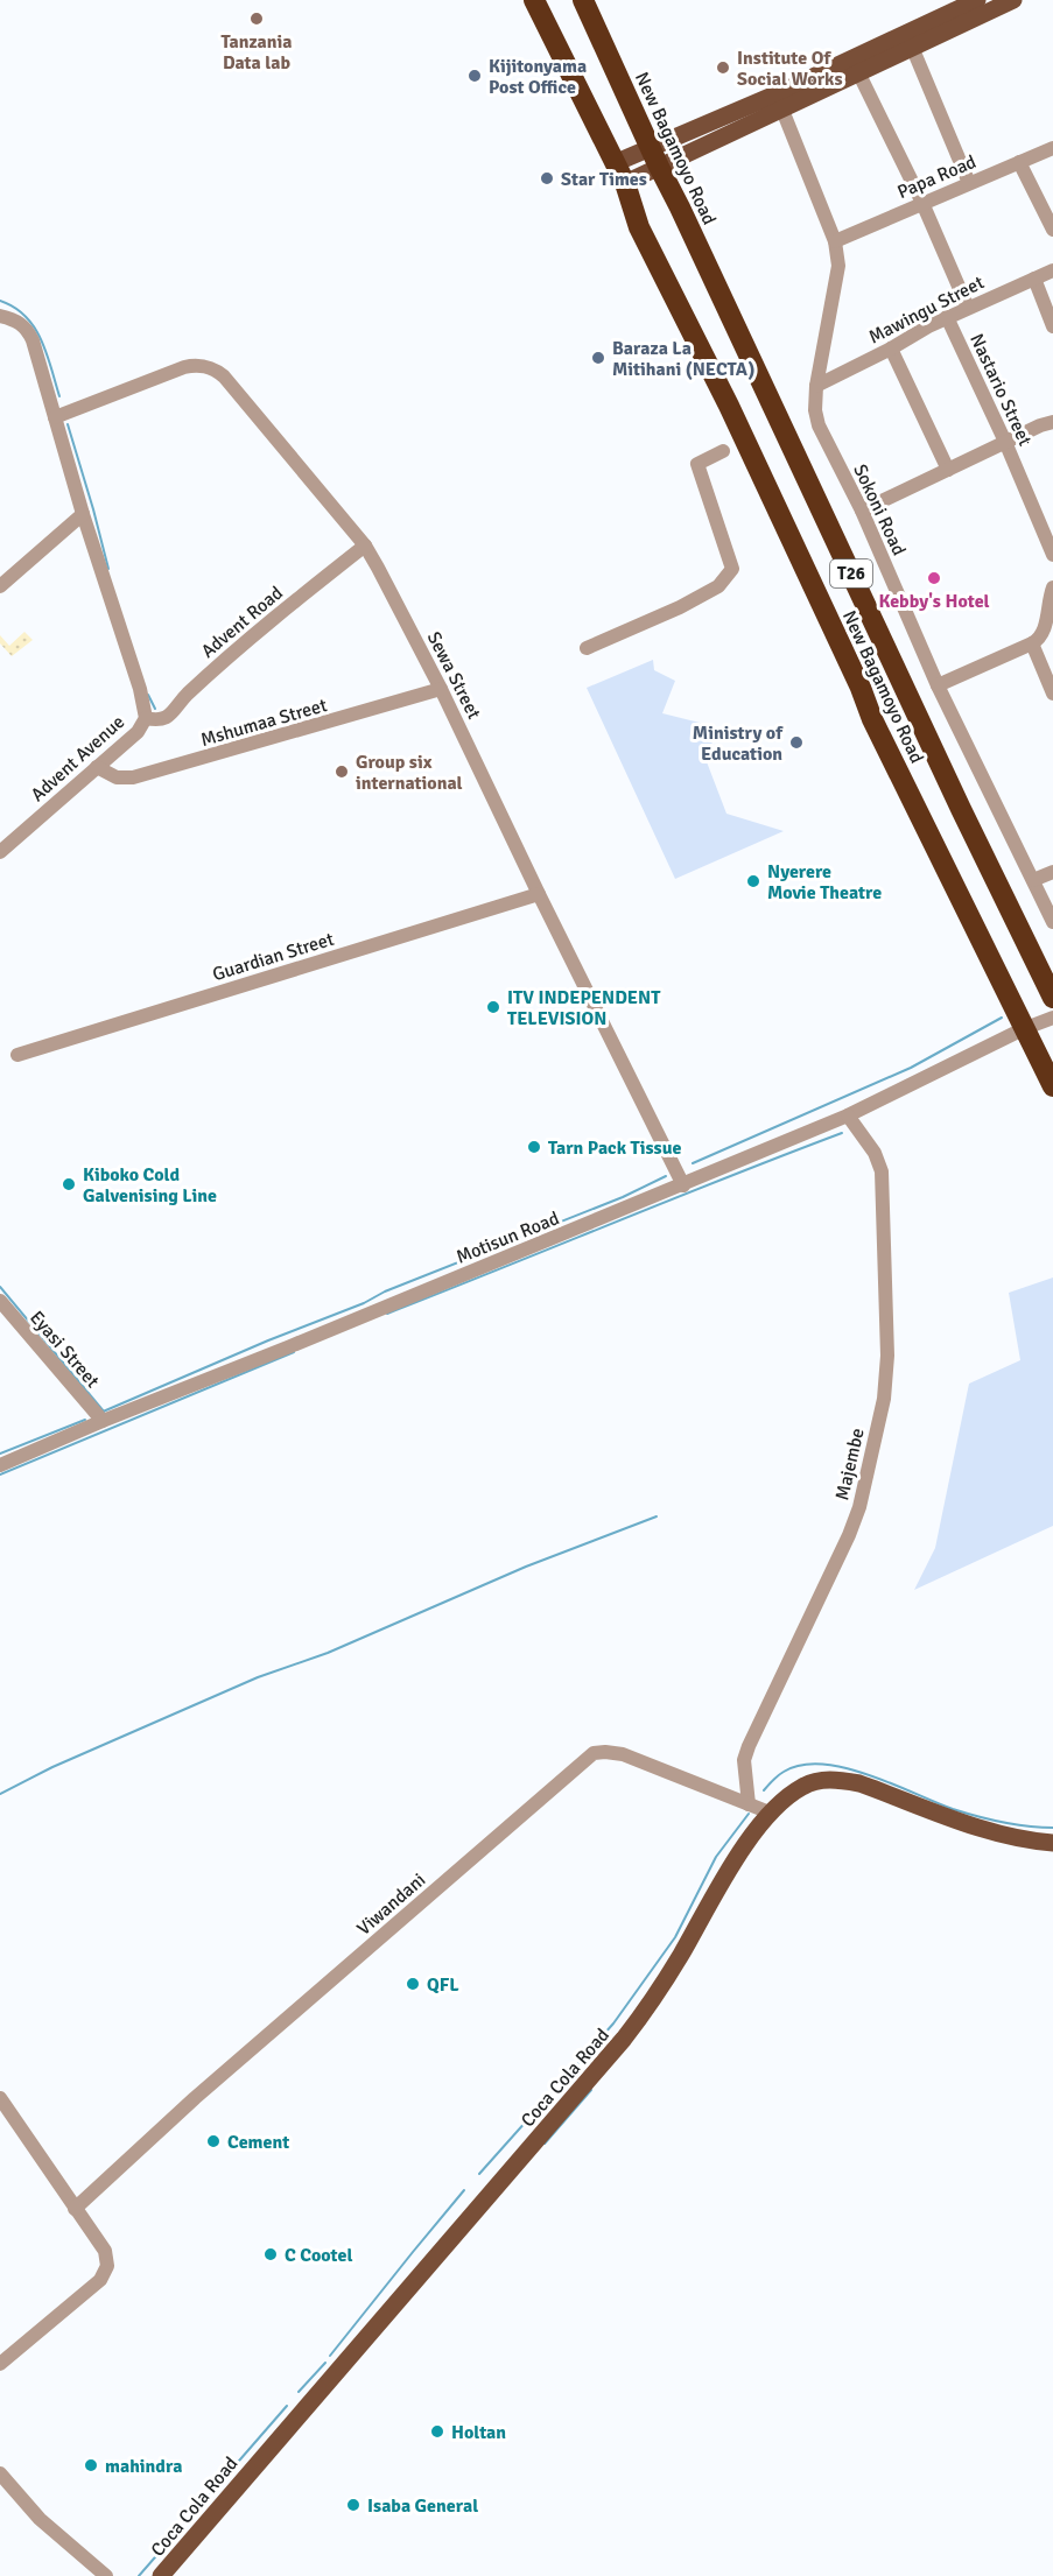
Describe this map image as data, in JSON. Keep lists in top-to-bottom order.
{
  "streets": {
    "highway": ["New Bagamoyo Road", "T26"],
    "main road": ["Coca Cola Road"],
    "street": [
      "Papa Road",
      "Mawingu Street",
      "Nastario Street",
      "Sokoni Road",
      "Advent Road",
      "Sewa Street",
      "Mshumaa Street",
      "Advent Avenue",
      "Guardian Street",
      "Motisun Road",
      "Eyasi Street",
      "Majembe",
      "Viwandani"
    ]
  },
  "crossings": [
    ["New Bagamoyo Road", "Motisun Road"],
    ["Papa Road", "Sokoni Road"],
    ["Mawingu Street", "Nastario Street"],
    ["Mawingu Street", "Sokoni Road"],
    ["Advent Road", "Sewa Street"],
    ["Advent Road", "Advent Avenue"],
    ["Sewa Street", "Mshumaa Street"],
    ["Sewa Street", "Guardian Street"],
    ["Sewa Street", "Motisun Road"],
    ["Mshumaa Street", "Advent Avenue"],
    ["Motisun Road", "Eyasi Street"],
    ["Motisun Road", "Majembe"],
    ["Majembe", "Viwandani"],
    ["Viwandani", "Coca Cola Road"]
  ],
  "places": [
    "Tanzania Data lab",
    "Institute Of Social Works",
    "Kijitonyama Post Office",
    "Star Times",
    "Baraza La Mitihani (NECTA)",
    "Kebby's Hotel",
    "Ministry of Education",
    "Group six international",
    "Nyerere Movie Theatre",
    "ITV INDEPENDENT TELEVISION",
    "Tarn Pack Tissue",
    "Kiboko Cold Galvenising Line",
    "QFL",
    "Cement",
    "C Cootel",
    "Holtan",
    "mahindra",
    "Isaba General"
  ]
}
